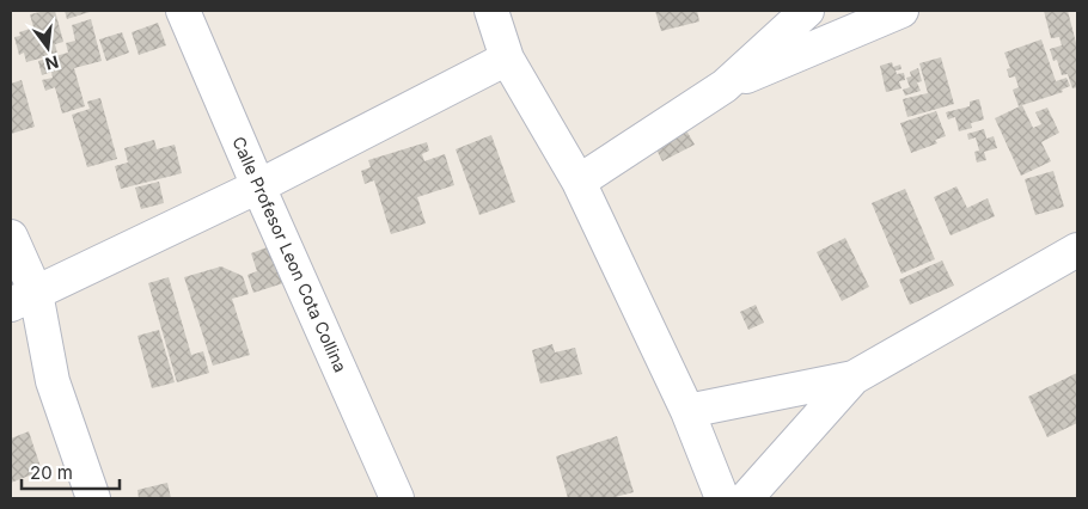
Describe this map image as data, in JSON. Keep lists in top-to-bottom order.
{
  "streets": {
    "street": ["Calle Profesor Leon Cota Collina"]
  },
  "scale_bar": "20 m",
  "north": "bottom"
}
